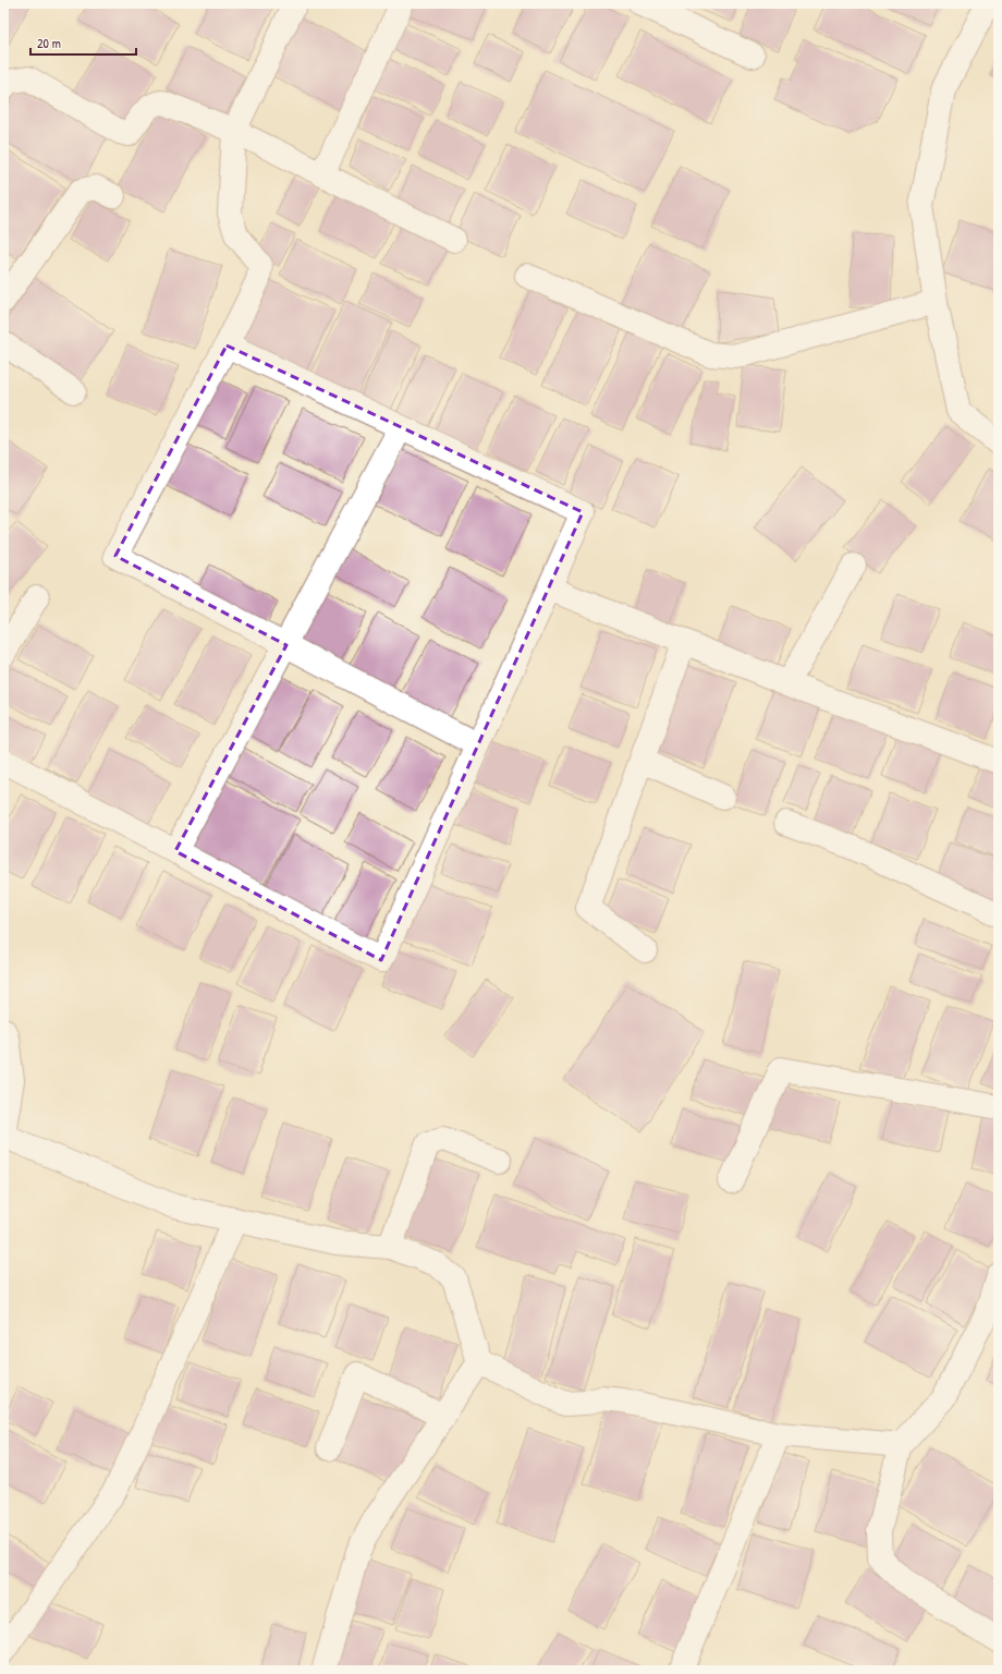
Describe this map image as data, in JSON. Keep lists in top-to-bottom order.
{
  "scale_bar": "20 m"
}
